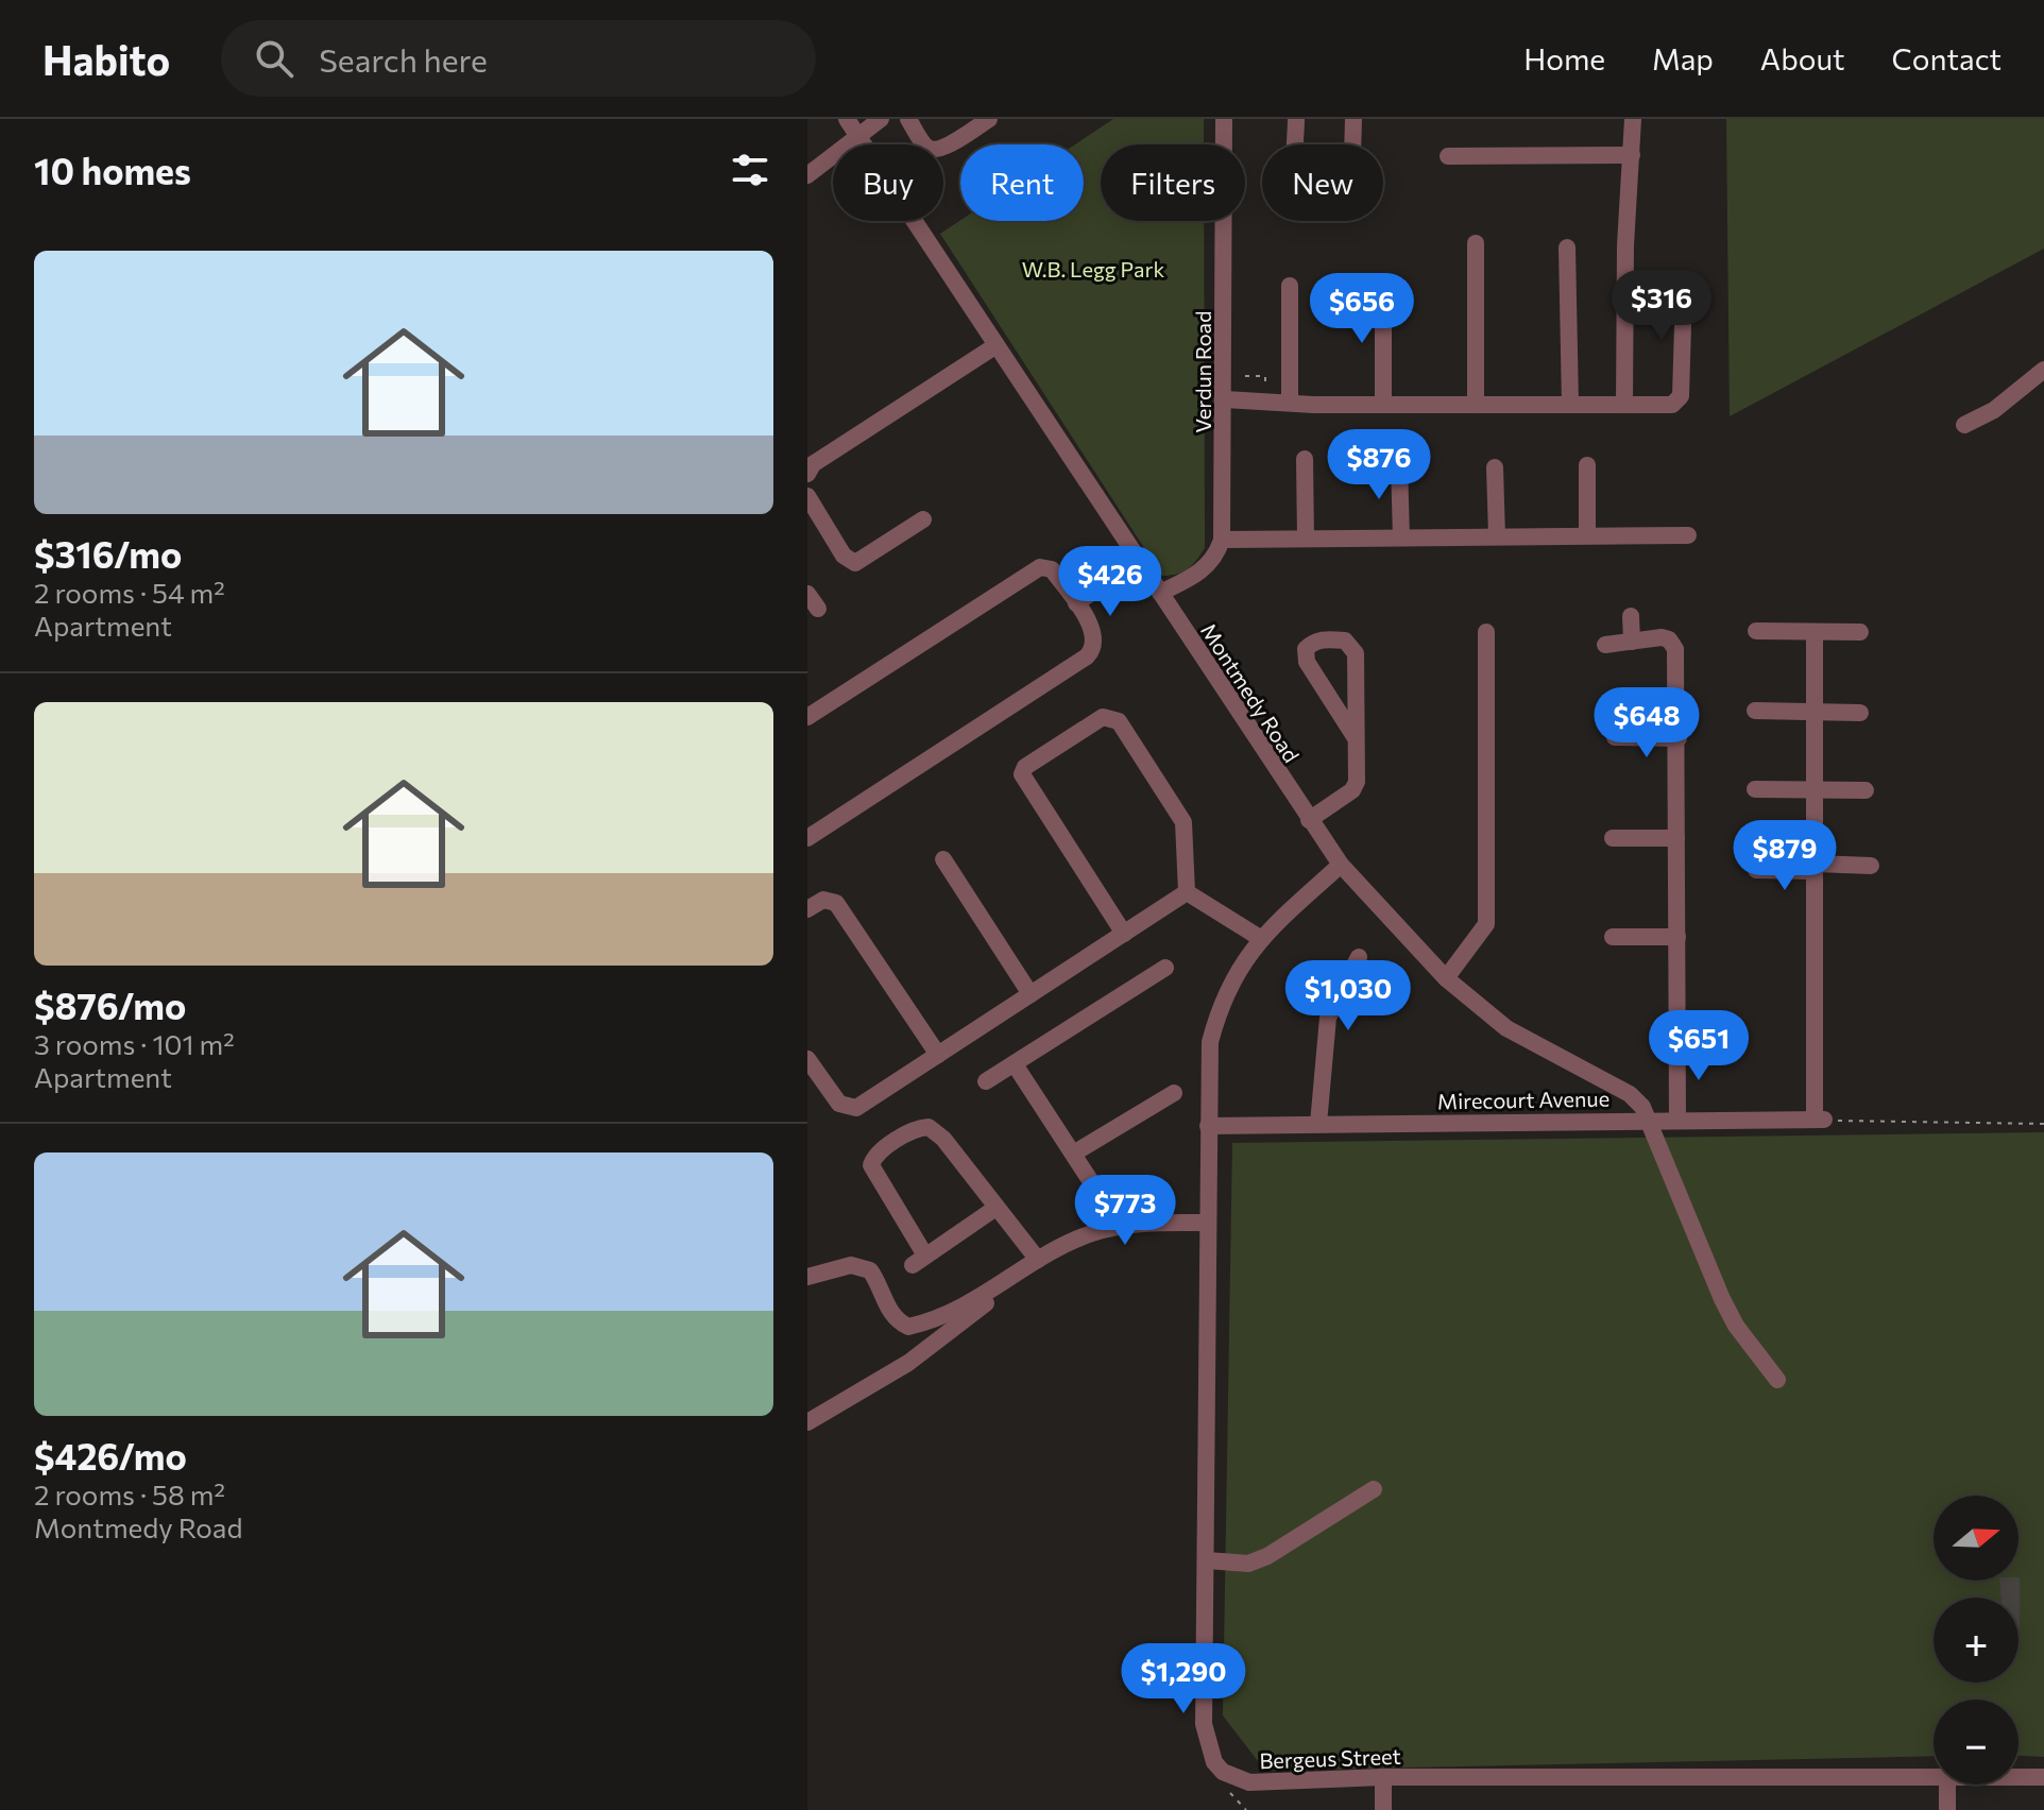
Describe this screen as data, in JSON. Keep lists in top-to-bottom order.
{
  "streets": {
    "street": [
      "Verdun Road",
      "Montmedy Road",
      "Mirecourt Avenue",
      "Bergeus Street"
    ]
  },
  "crossings": [
    ["Montmedy Road", "Mirecourt Avenue"],
    ["Montmedy Road", "Bergeus Street"],
    ["Mirecourt Avenue", "Bergeus Street"]
  ],
  "parks": ["W.B. Legg Park"],
  "north": "right",
  "page": {
    "header": "Habito",
    "search": "Search here",
    "nav": [
      "Home",
      "Map",
      "About",
      "Contact"
    ],
    "heading": "10 homes",
    "chip": [
      "Buy",
      "Rent",
      "Filters",
      "New"
    ],
    "list": [
      {
        "name": "$316/mo",
        "note": "2 rooms · 54 m² · Apartment"
      },
      {
        "name": "$876/mo",
        "note": "3 rooms · 101 m² · Apartment"
      },
      {
        "name": "$426/mo",
        "note": "2 rooms · 58 m² · Montmedy Road"
      }
    ],
    "price": [
      "$316",
      "$656",
      "$876",
      "$426",
      "$648",
      "$879",
      "$1,030",
      "$651",
      "$773",
      "$1,290"
    ],
    "map_buttons": ["+", "−"]
  }
}
